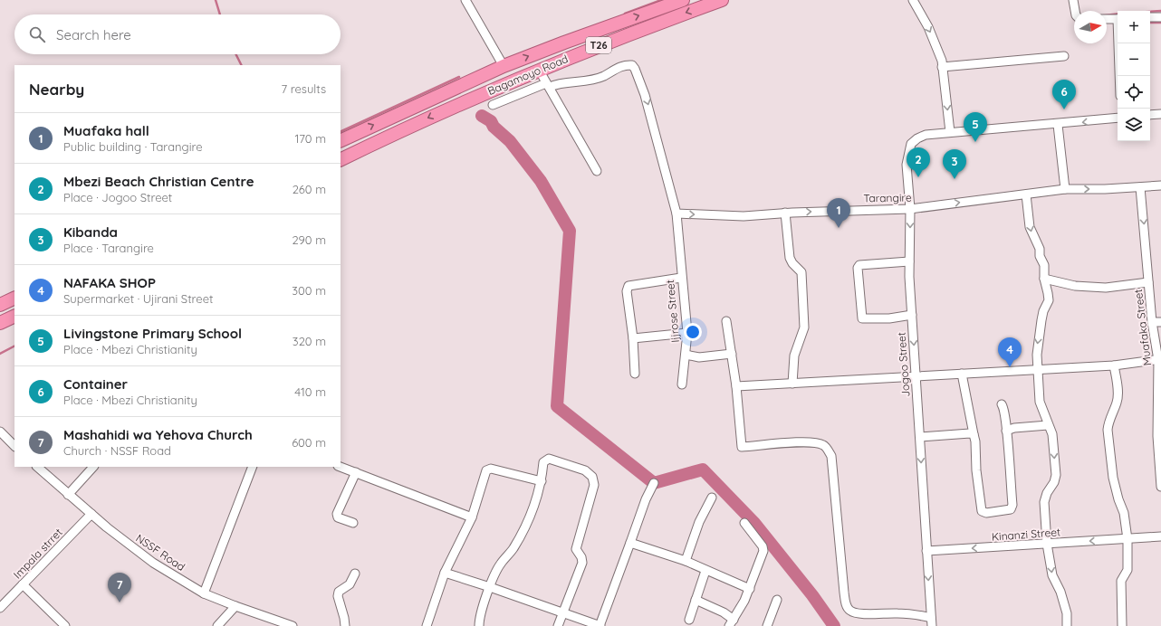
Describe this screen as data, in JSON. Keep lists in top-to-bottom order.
{
  "streets": {
    "highway": ["T26", "Bagamoyo Road"],
    "street": [
      "Tarangire",
      "Ijjrose Street",
      "Muafaka Street",
      "Jogoo Street",
      "Kinanzi Street",
      "NSSF Road",
      "Impala strret"
    ]
  },
  "crossings": [
    ["Tarangire", "Ijjrose Street"],
    ["Tarangire", "Muafaka Street"],
    ["Tarangire", "Jogoo Street"],
    ["Jogoo Street", "Kinanzi Street"],
    ["NSSF Road", "Impala strret"]
  ],
  "one_way": ["Tarangire", "Jogoo Street", "Kinanzi Street"],
  "north": "right",
  "page": {
    "map_buttons": ["+", "−"],
    "search": "Search here",
    "heading": ["Nearby", "7 results"],
    "pins": [
      "6",
      "5",
      "2",
      "3",
      "1",
      "4",
      "7"
    ],
    "list": [
      {
        "mark": "1",
        "name": "Muafaka hall",
        "note": "Public building · Tarangire",
        "value": "170 m"
      },
      {
        "mark": "2",
        "name": "Mbezi Beach Christian Centre",
        "note": "Place · Jogoo Street",
        "value": "260 m"
      },
      {
        "mark": "3",
        "name": "Kibanda",
        "note": "Place · Tarangire",
        "value": "290 m"
      },
      {
        "mark": "4",
        "name": "NAFAKA SHOP",
        "note": "Supermarket · Ujirani Street",
        "value": "300 m"
      },
      {
        "mark": "5",
        "name": "Livingstone Primary School",
        "note": "Place · Mbezi Christianity",
        "value": "320 m"
      },
      {
        "mark": "6",
        "name": "Container",
        "note": "Place · Mbezi Christianity",
        "value": "410 m"
      },
      {
        "mark": "7",
        "name": "Mashahidi wa Yehova Church",
        "note": "Church · NSSF Road",
        "value": "600 m"
      }
    ]
  }
}
